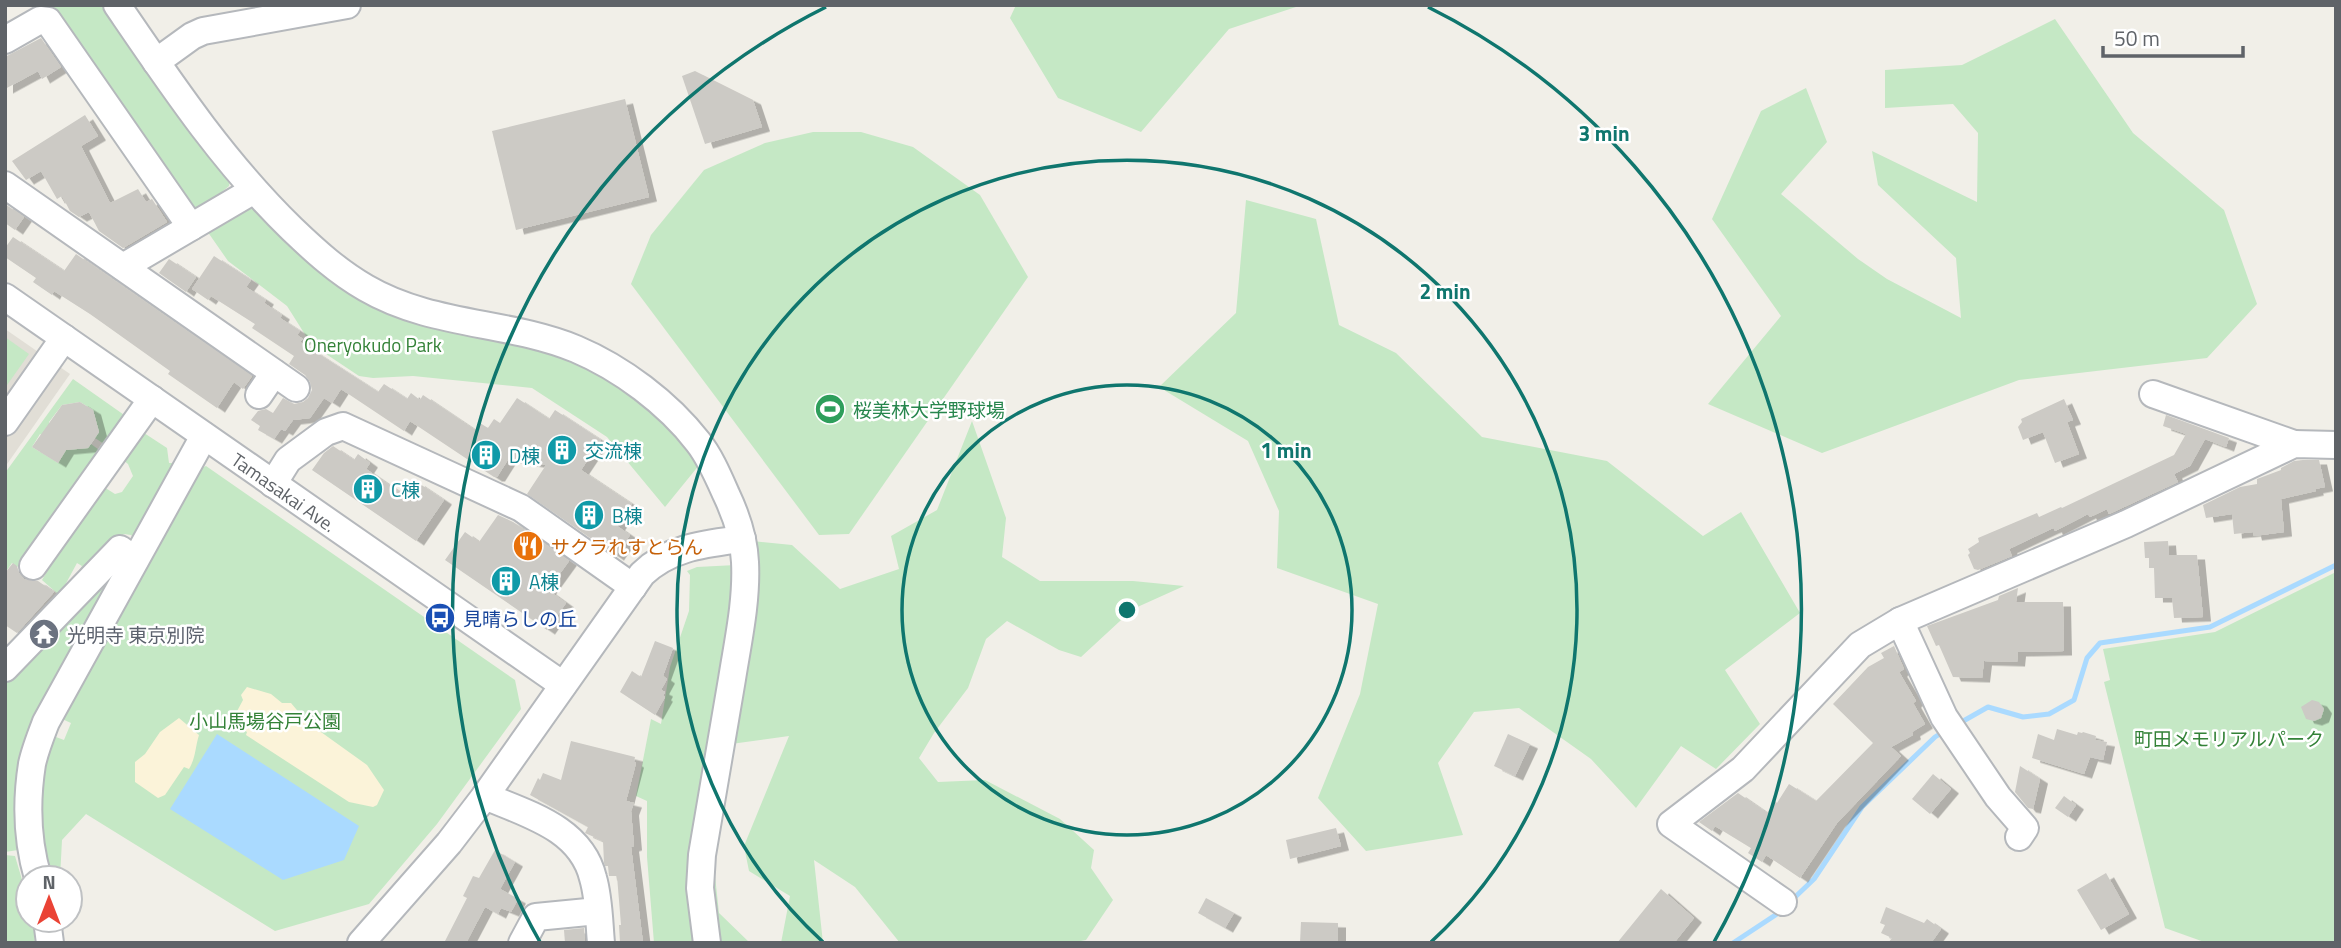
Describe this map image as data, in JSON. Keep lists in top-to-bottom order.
{
  "streets": {
    "street": ["Tamasakai Ave."]
  },
  "parks": ["Oneryokudo Park", "小山馬場谷戸公園", "町田メモリアルパーク"],
  "places": {
    "sports": ["桜美林大学野球場"],
    "building": [
      "交流棟",
      "D棟",
      "C棟",
      "B棟",
      "A棟"
    ],
    "restaurant": ["サクラれすとらん"],
    "bus stop": ["見晴らしの丘"],
    "temple": ["光明寺 東京別院"]
  },
  "scale_bar": "50 m",
  "north": "top",
  "rings": ["3 min", "2 min", "1 min"]
}
